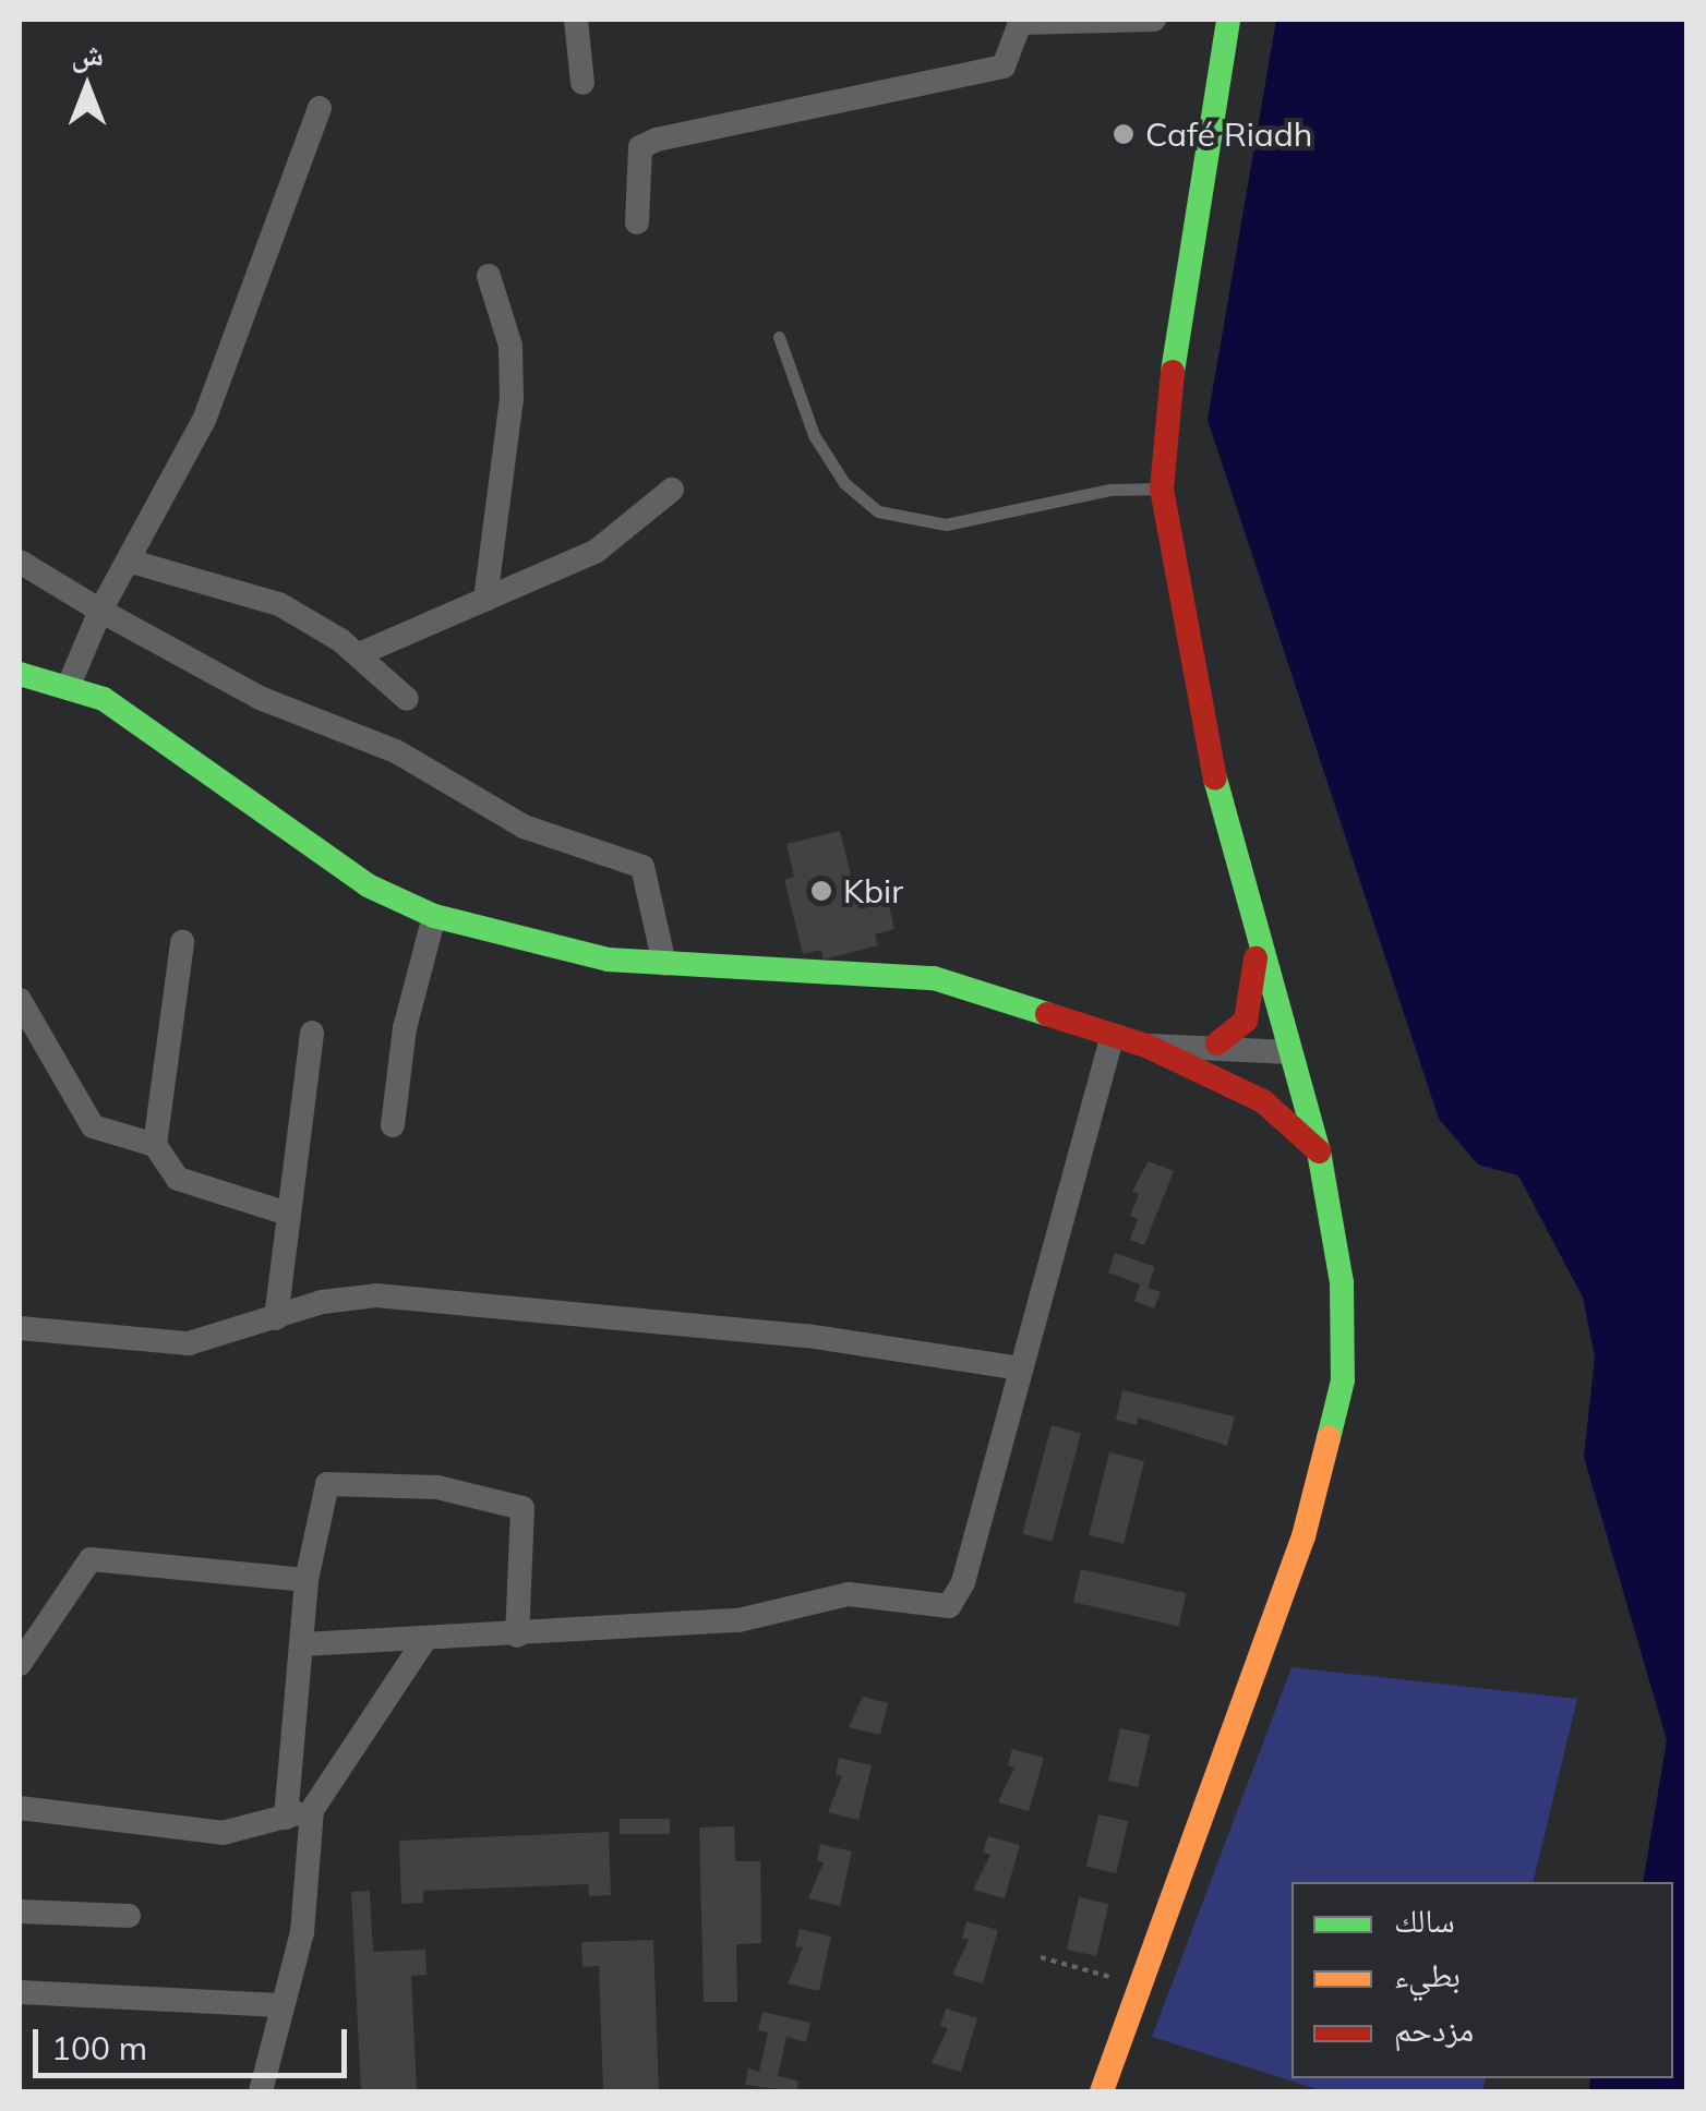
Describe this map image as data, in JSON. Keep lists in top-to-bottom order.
{
  "places": ["Café Riadh", "Kbir"],
  "legend": ["سالك", "بطيء", "مزدحم"],
  "scale_bar": "100 m",
  "north": "top"
}
